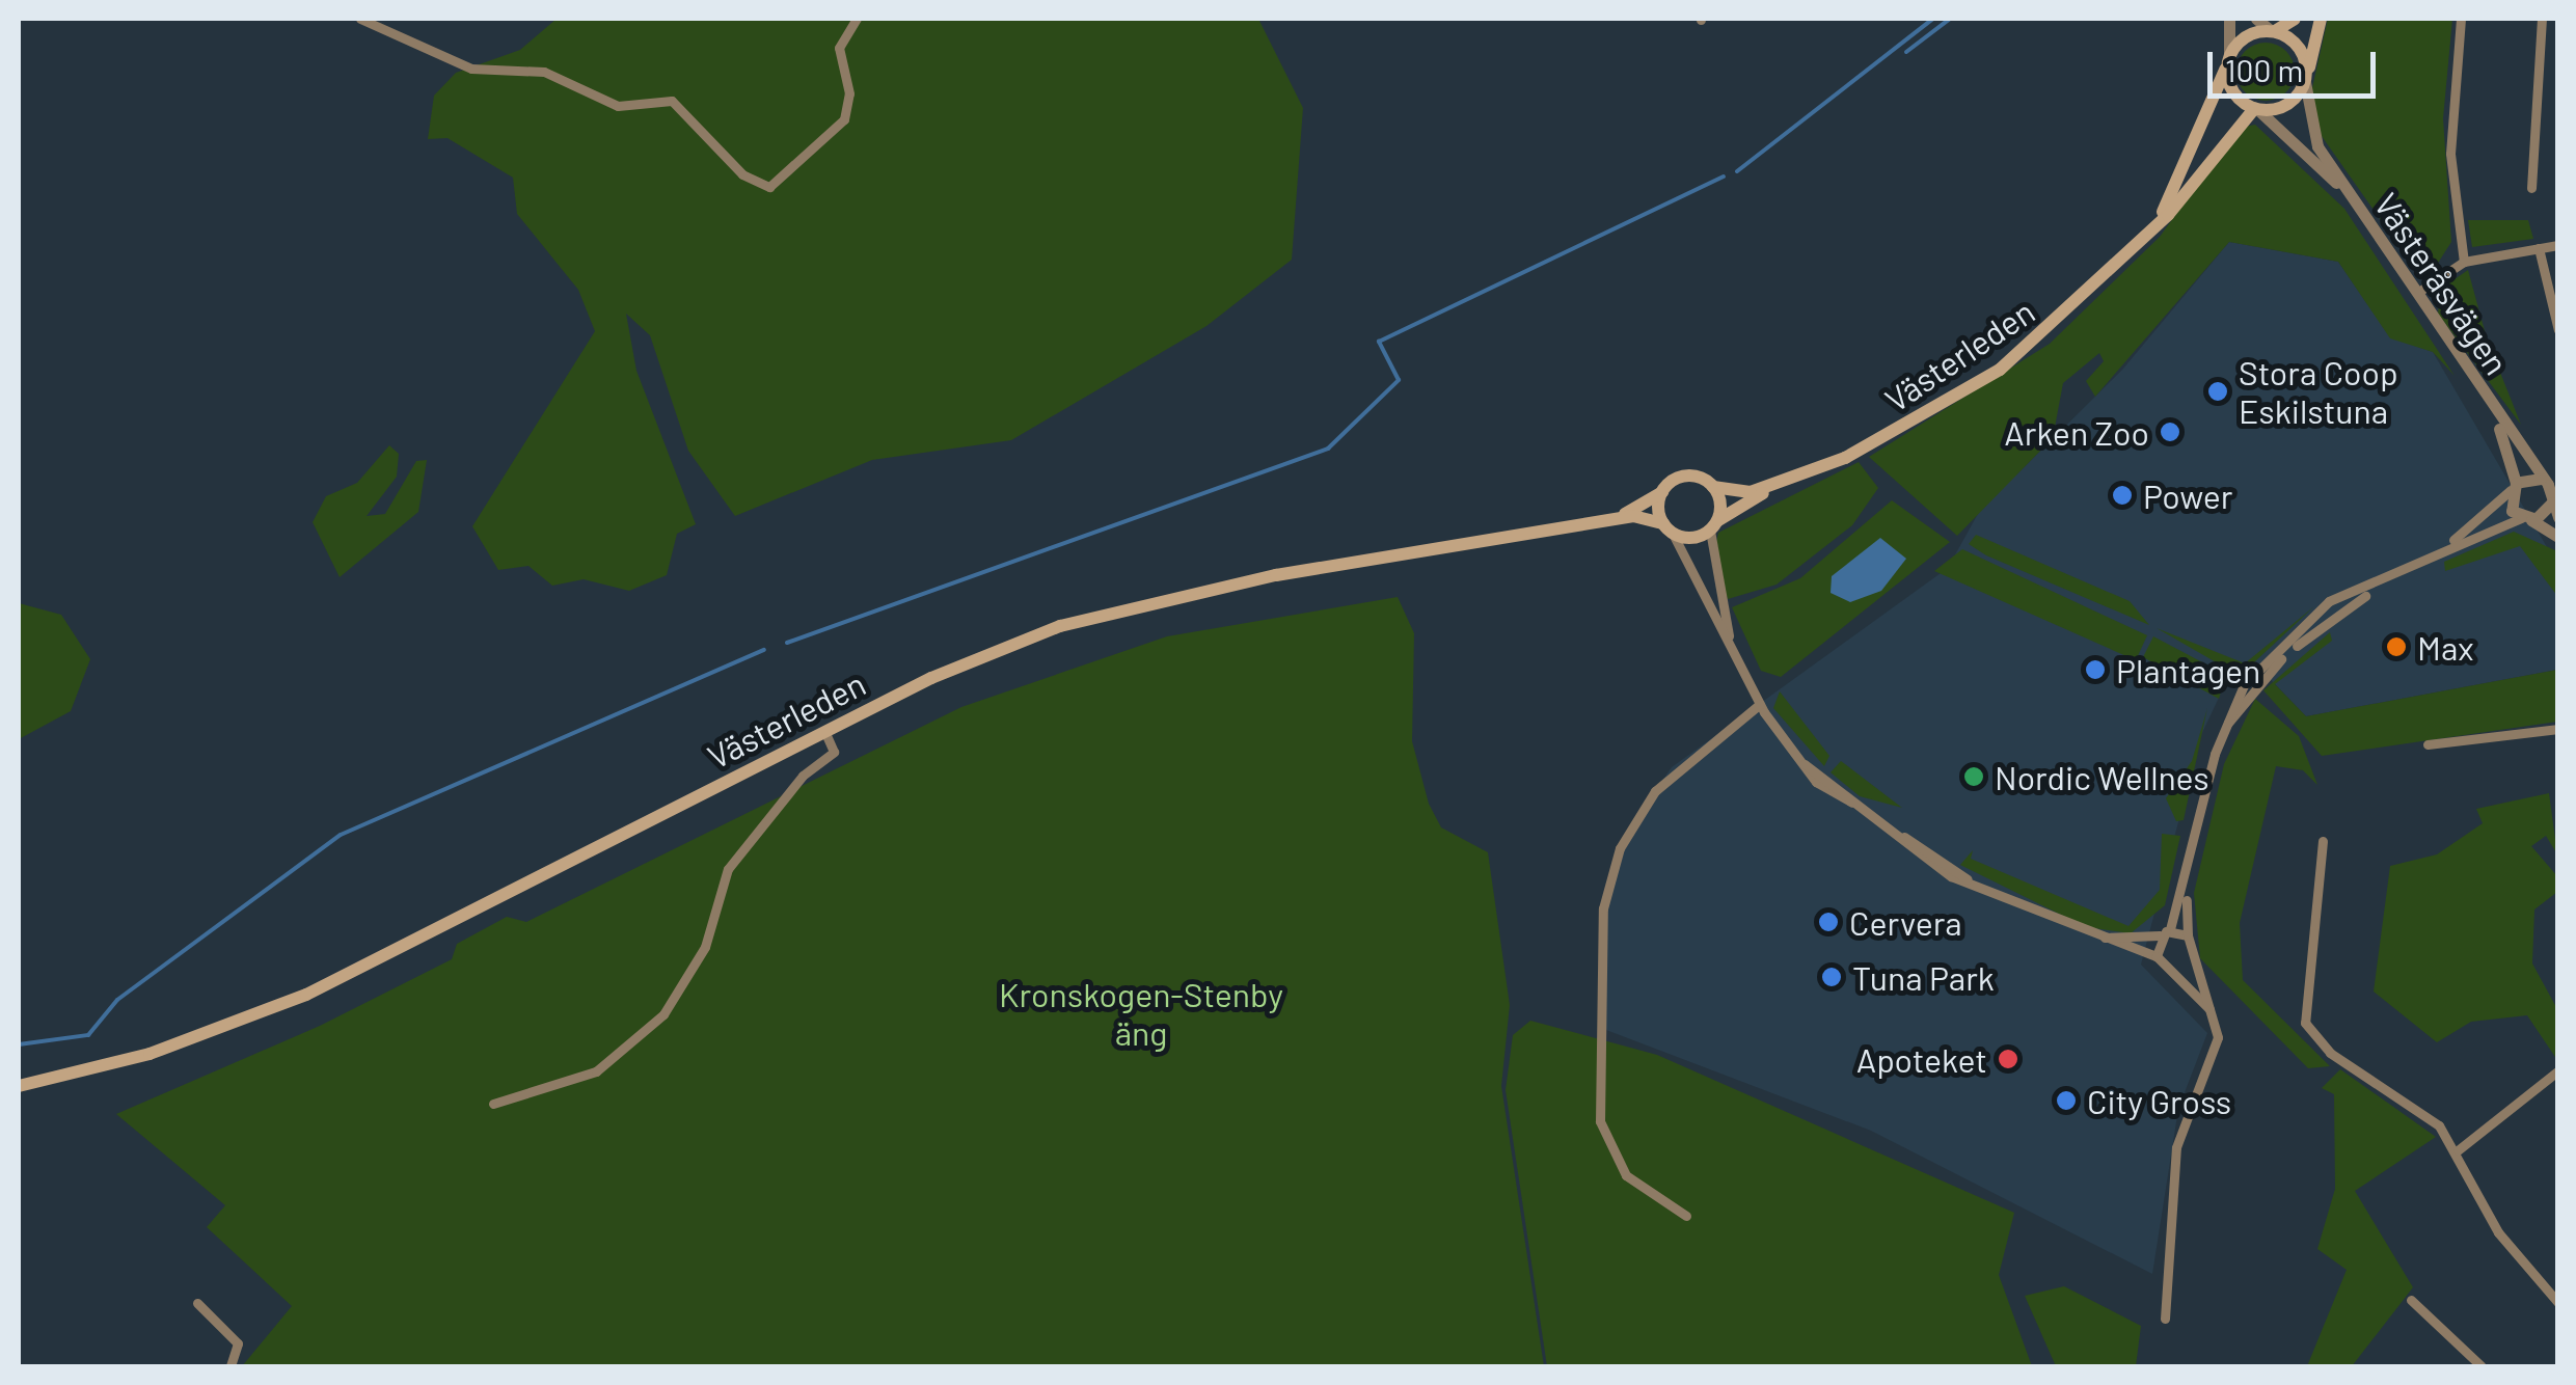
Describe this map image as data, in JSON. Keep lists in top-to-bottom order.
{
  "streets": {
    "main road": ["Västerleden"],
    "street": ["Västeråsvägen"]
  },
  "crossings": [
    ["Västeråsvägen", "Västerleden"]
  ],
  "parks": ["Kronskogen-Stenby äng"],
  "places": [
    "Stora Coop Eskilstuna",
    "Arken Zoo",
    "Power",
    "Max",
    "Plantagen",
    "Nordic Wellnes",
    "Cervera",
    "Tuna Park",
    "Apoteket",
    "City Gross"
  ],
  "scale_bar": "100 m"
}
